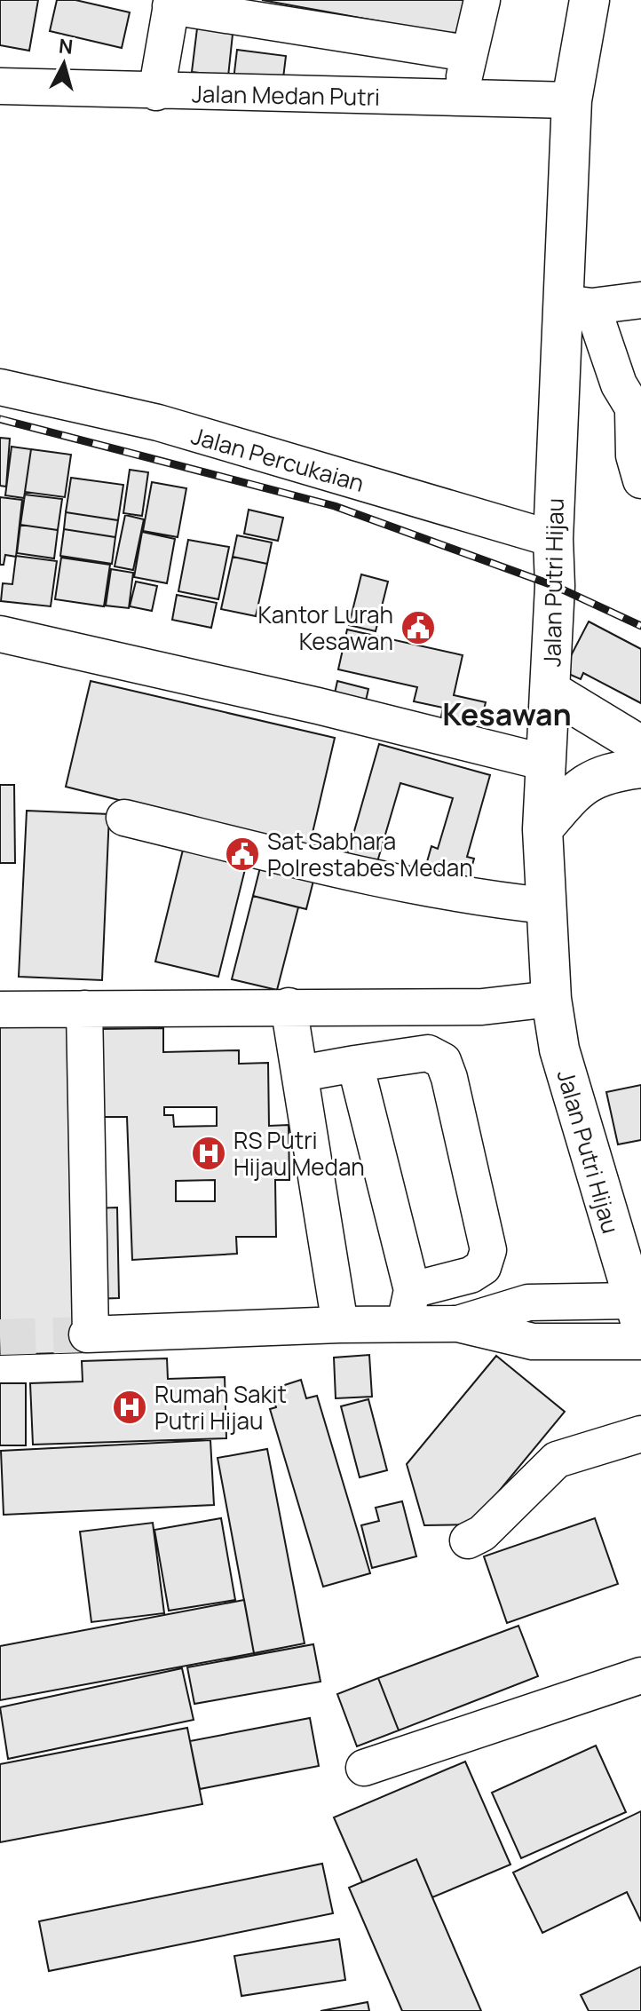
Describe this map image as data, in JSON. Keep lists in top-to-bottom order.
{
  "streets": {
    "main road": ["Jalan Putri Hijau"],
    "street": ["Jalan Medan Putri", "Jalan Percukaian"]
  },
  "crossings": [
    ["Jalan Medan Putri", "Jalan Putri Hijau"],
    ["Jalan Percukaian", "Jalan Putri Hijau"]
  ],
  "districts": ["Kesawan"],
  "places": {
    "public building": ["Kantor Lurah Kesawan", "Sat Sabhara Polrestabes Medan"],
    "hospital": ["RS Putri Hijau Medan", "Rumah Sakit Putri Hijau"]
  },
  "north": "top"
}
